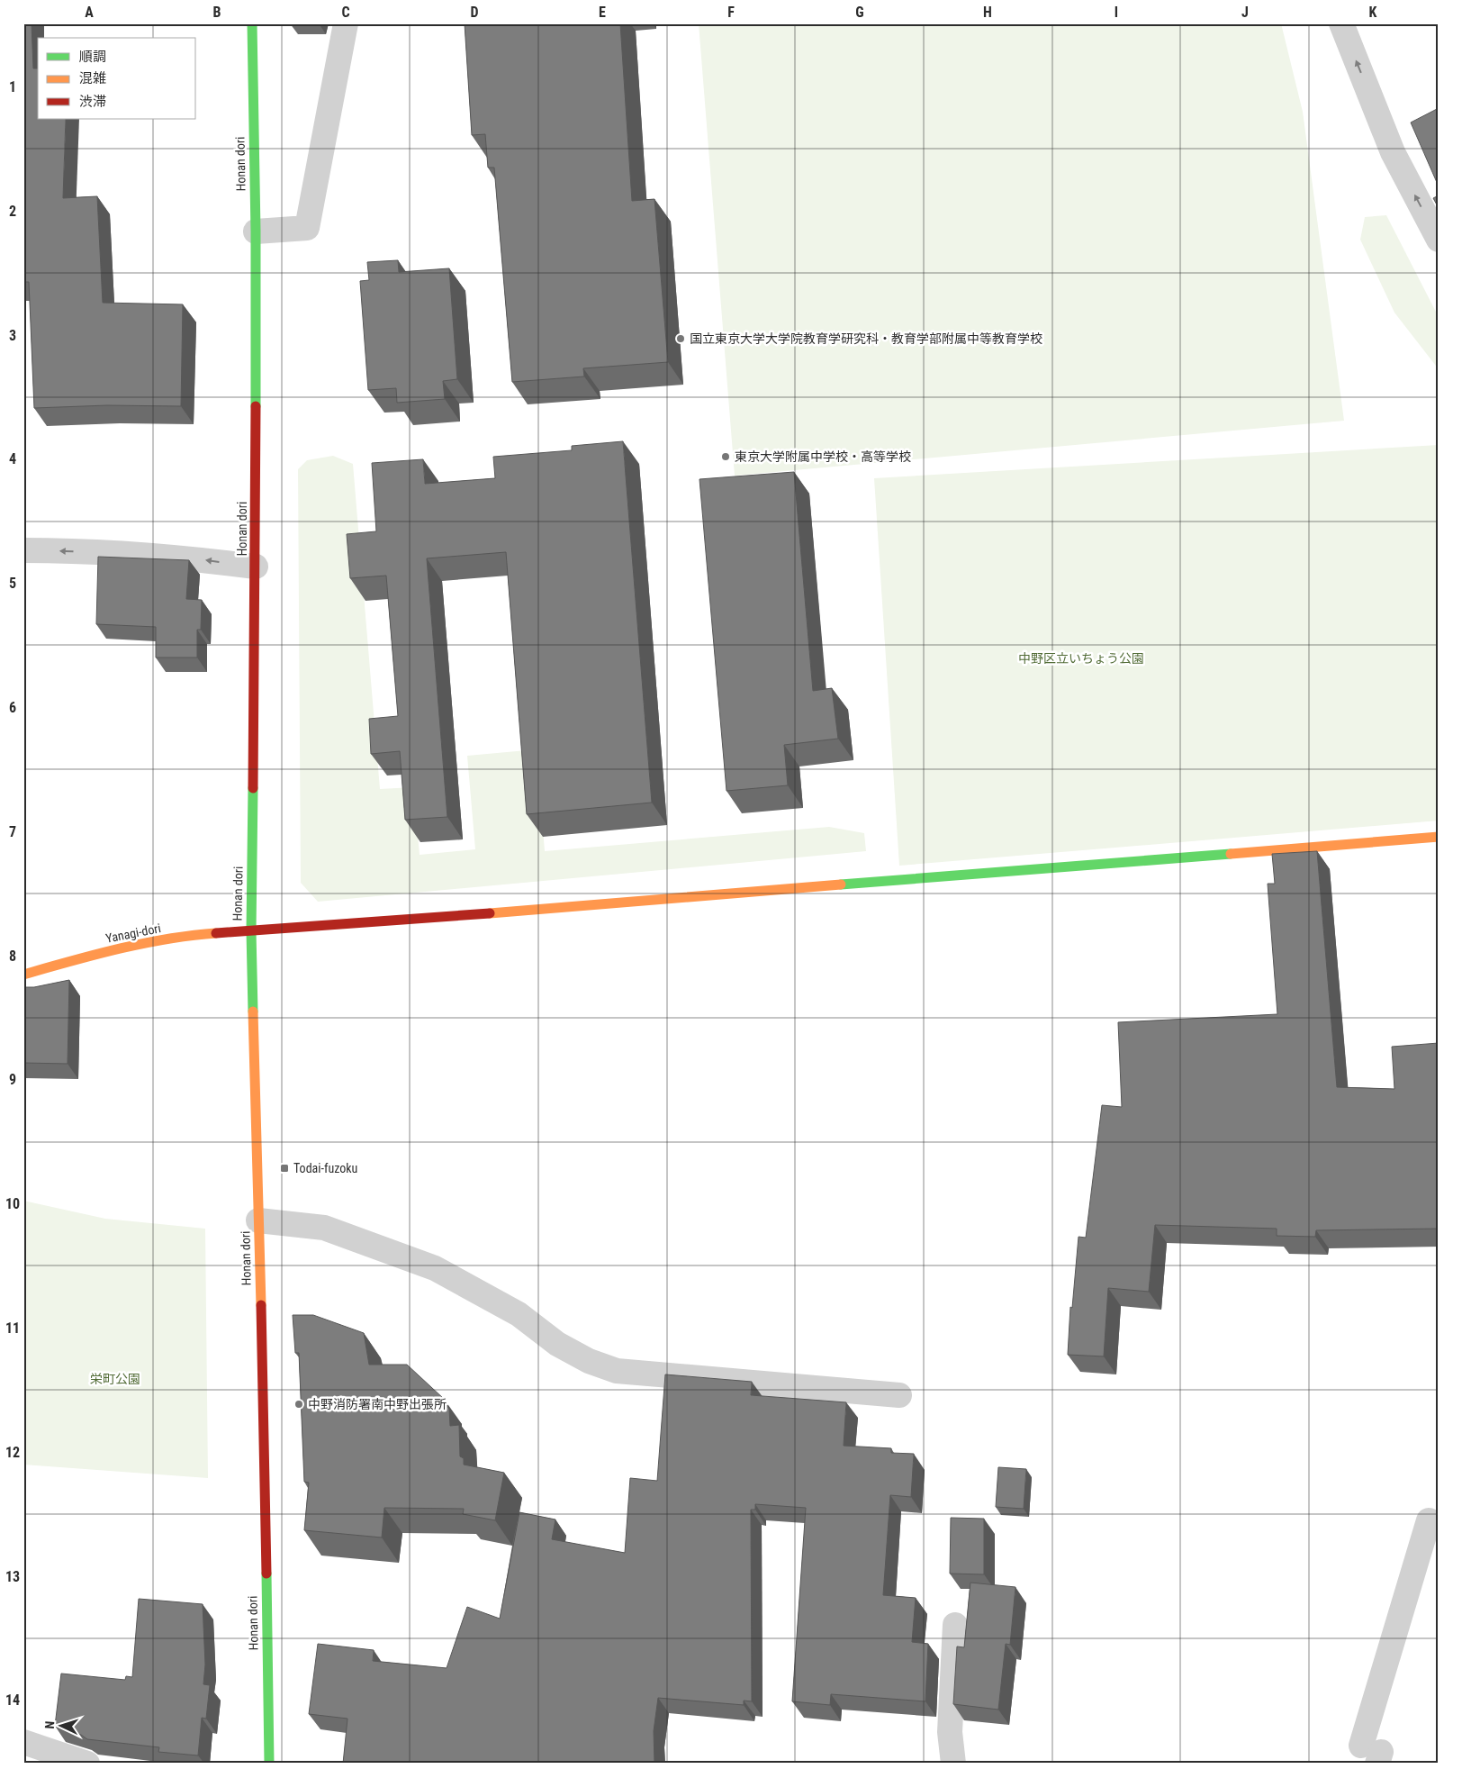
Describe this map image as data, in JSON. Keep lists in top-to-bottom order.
{
  "streets": {
    "main road": ["Honan dori", "Yanagi-dori"]
  },
  "crossings": [
    ["Honan dori", "Yanagi-dori"]
  ],
  "parks": ["中野区立いちょう公園", "栄町公園"],
  "places": {
    "other": ["国立東京大学大学院教育学研究科・教育学部附属中等教育学校", "東京大学附属中学校・高等学校", "中野消防署南中野出張所"],
    "transit": ["Todai-fuzoku"]
  },
  "legend": ["順調", "混雑", "渋滞"],
  "north": "left",
  "grid": {
    "columns": [
      "A",
      "B",
      "C",
      "D",
      "E",
      "F",
      "G",
      "H",
      "I",
      "J",
      "K"
    ],
    "rows": [
      "1",
      "2",
      "3",
      "4",
      "5",
      "6",
      "7",
      "8",
      "9",
      "10",
      "11",
      "12",
      "13",
      "14"
    ]
  }
}
